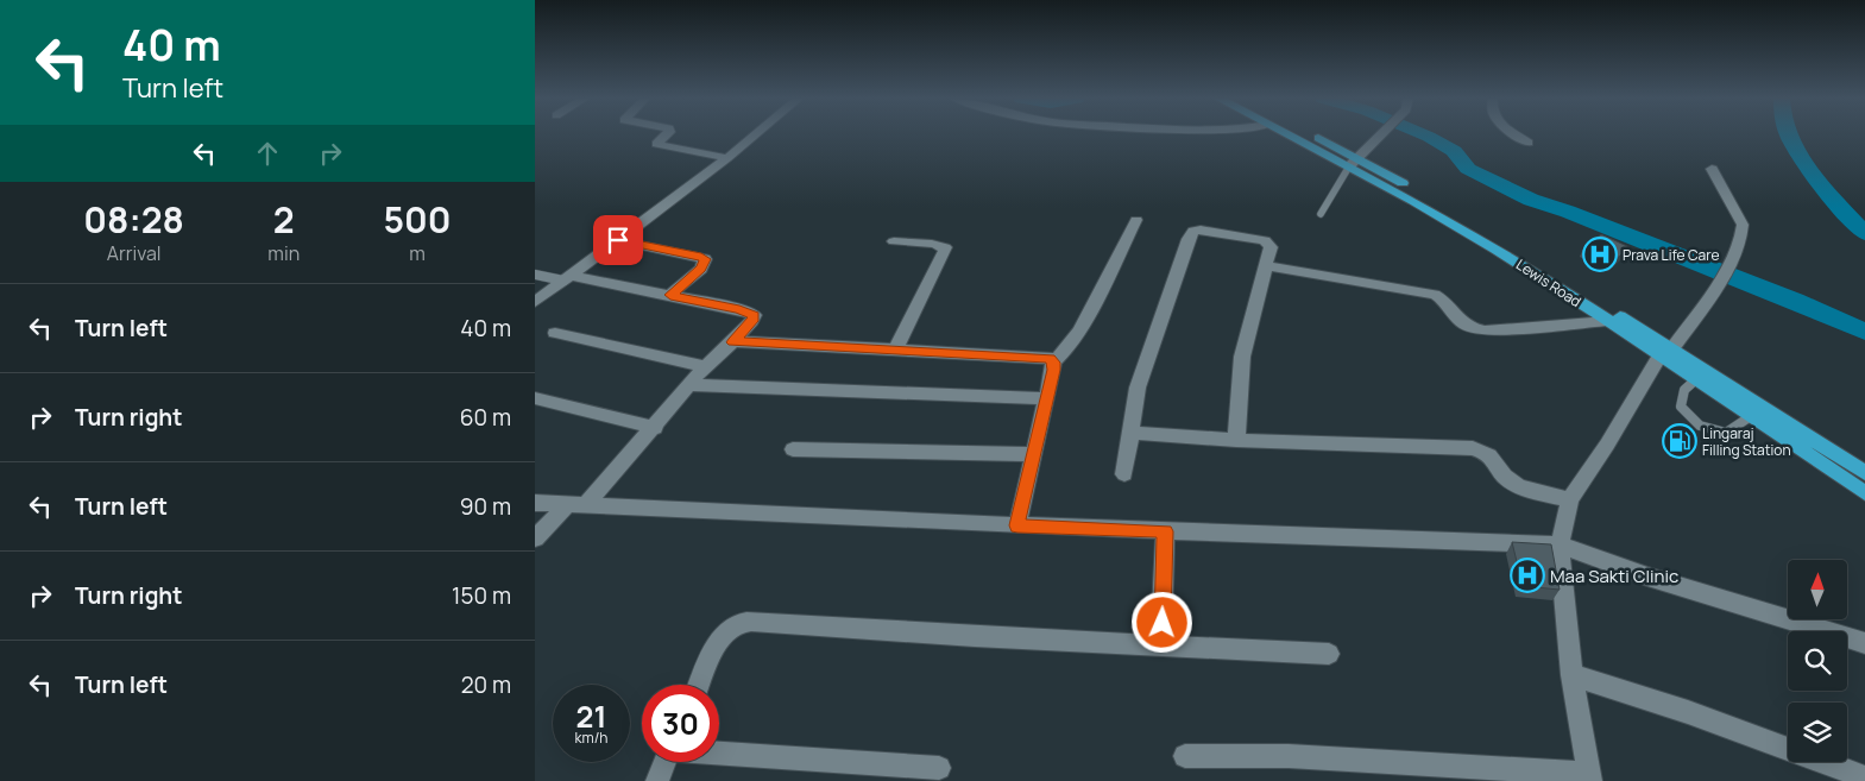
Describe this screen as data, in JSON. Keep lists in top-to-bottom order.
{
  "streets": {
    "main road": ["Lewis Road"]
  },
  "places": {
    "hospital": ["Prava Life Care", "Maa Sakti Clinic"],
    "fuel station": ["Lingaraj Filling Station"]
  },
  "north": "top",
  "page": {
    "turn": ["40 m", "Turn left"],
    "eta": [
      "08:28",
      "Arrival",
      "2",
      "min",
      "500",
      "m"
    ],
    "list": [
      {
        "name": "Turn left",
        "value": "40 m"
      },
      {
        "name": "Turn right",
        "value": "60 m"
      },
      {
        "name": "Turn left",
        "value": "90 m"
      },
      {
        "name": "Turn right",
        "value": "150 m"
      },
      {
        "name": "Turn left",
        "value": "20 m"
      }
    ],
    "speed": "21 km/h",
    "limit": "30"
  }
}
